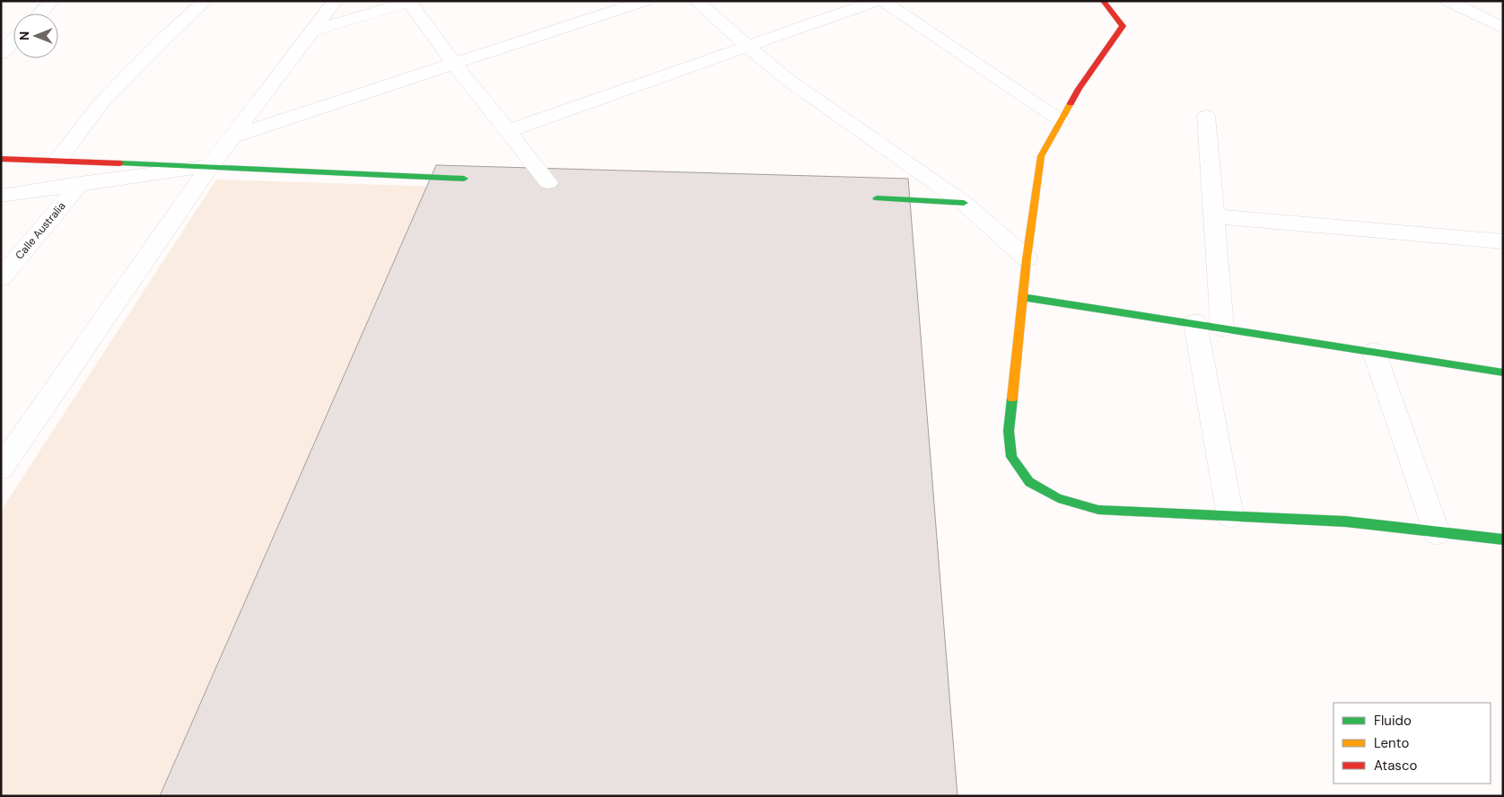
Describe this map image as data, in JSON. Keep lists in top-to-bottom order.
{
  "streets": {
    "street": ["Calle Australia"]
  },
  "legend": ["Fluido", "Lento", "Atasco"],
  "north": "left"
}
